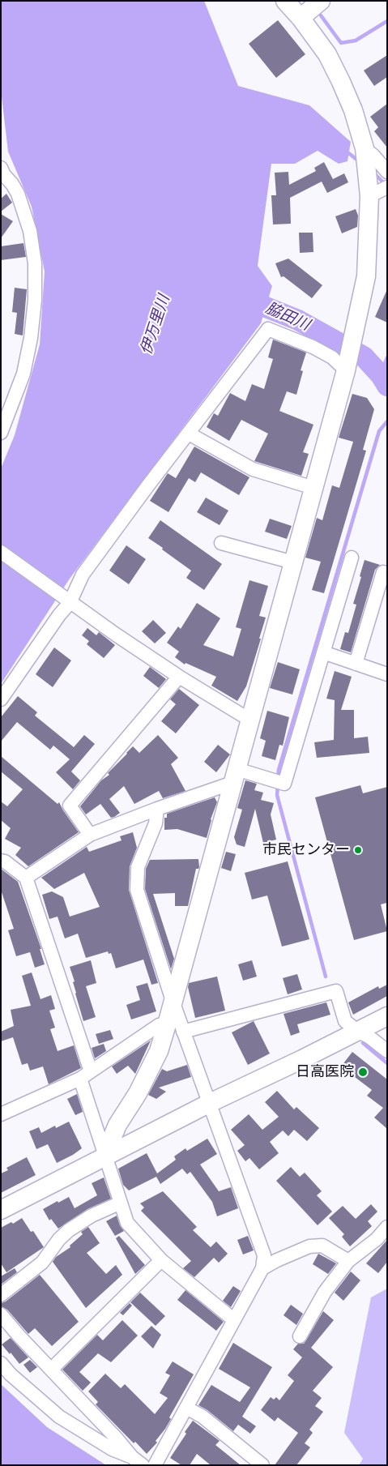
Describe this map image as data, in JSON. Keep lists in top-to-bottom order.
{
  "water": ["脇田川", "伊万里川"],
  "places": ["市民センター", "日高医院"]
}
